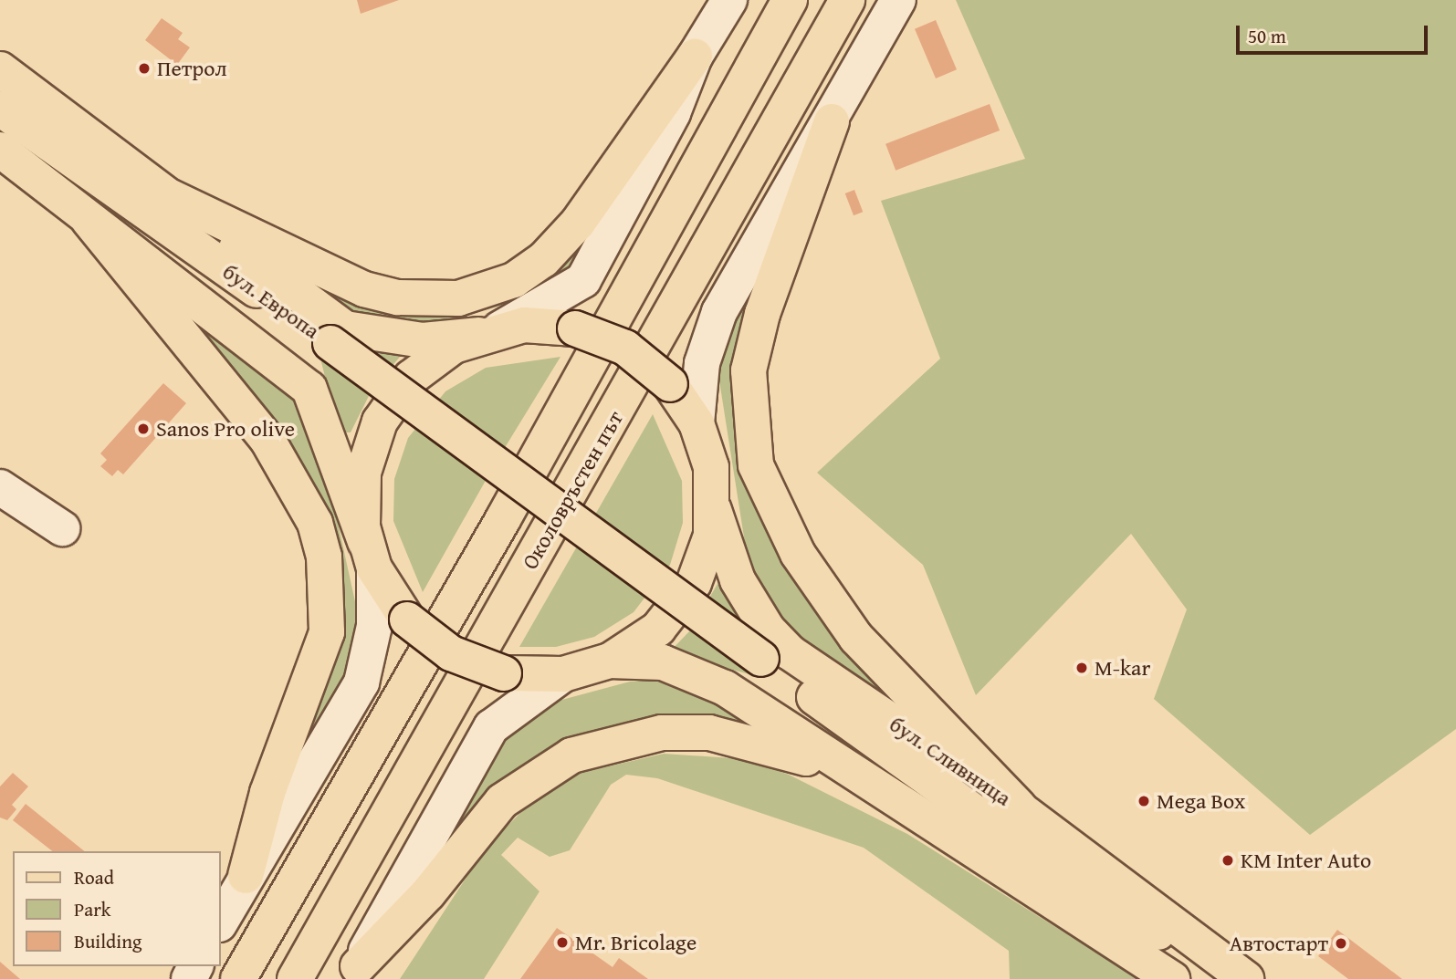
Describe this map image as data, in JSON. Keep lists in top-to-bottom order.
{
  "streets": {
    "main road": ["бул. Европа", "Околовръстен път", "бул. Сливница"]
  },
  "crossings": [
    ["бул. Европа", "бул. Сливница"]
  ],
  "places": [
    "Петрол",
    "Sanos Pro olive",
    "M-kar",
    "Mega Box",
    "KM Inter Auto",
    "Mr. Bricolage",
    "Автостарт"
  ],
  "legend": ["Road", "Park", "Building"],
  "scale_bar": "50 m"
}
